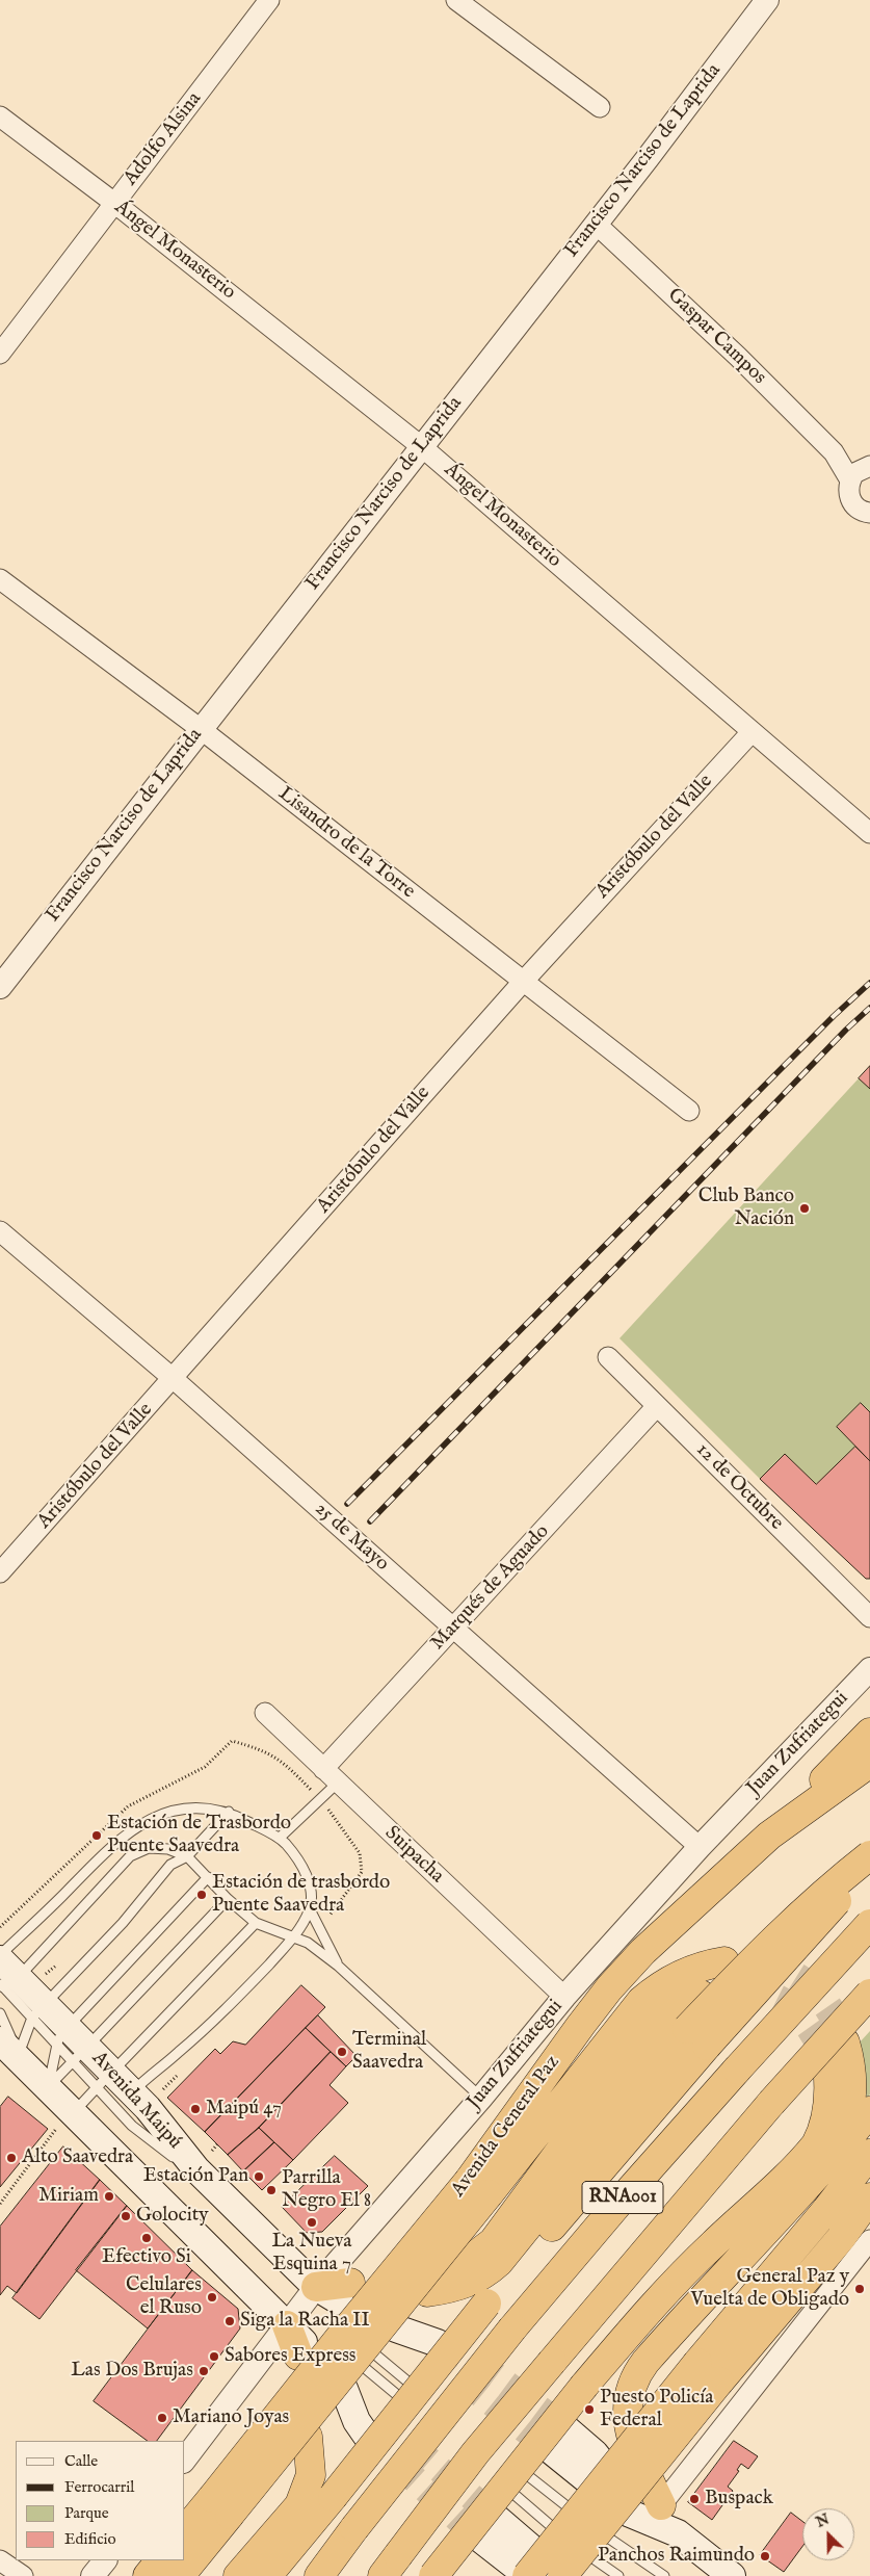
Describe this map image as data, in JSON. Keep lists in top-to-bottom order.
{
  "streets": {
    "highway": ["Avenida General Paz", "RNA001"],
    "main road": ["Avenida Maipú"],
    "street": [
      "Adolfo Alsina",
      "Francisco Narciso de Laprida",
      "Ángel Monasterio",
      "Gaspar Campos",
      "Aristóbulo del Valle",
      "Lisandro de la Torre",
      "12 de Octubre",
      "25 de Mayo",
      "Marqués de Aguado",
      "Juan Zufriategui",
      "Suipacha"
    ]
  },
  "crossings": [
    ["Adolfo Alsina", "Ángel Monasterio"],
    ["Francisco Narciso de Laprida", "Ángel Monasterio"],
    ["Francisco Narciso de Laprida", "Gaspar Campos"],
    ["Francisco Narciso de Laprida", "Lisandro de la Torre"],
    ["Ángel Monasterio", "Aristóbulo del Valle"],
    ["Aristóbulo del Valle", "Lisandro de la Torre"],
    ["Aristóbulo del Valle", "25 de Mayo"],
    ["12 de Octubre", "Marqués de Aguado"],
    ["25 de Mayo", "Marqués de Aguado"],
    ["25 de Mayo", "Juan Zufriategui"],
    ["Marqués de Aguado", "Suipacha"],
    ["Juan Zufriategui", "Suipacha"],
    ["Juan Zufriategui", "Avenida Maipú"]
  ],
  "places": [
    "Club Banco Nación",
    "Estación de Trasbordo Puente Saavedra",
    "Estación de trasbordo Puente Saavedra",
    "Terminal Saavedra",
    "Maipú 47",
    "Alto Saavedra",
    "Estación Pan",
    "Parrilla Negro El 8",
    "Miriam",
    "Golocity",
    "La Nueva Esquina 7",
    "Efectivo Si",
    "General Paz y Vuelta de Obligado",
    "Celulares el Ruso",
    "Siga la Racha II",
    "Sabores Express",
    "Las Dos Brujas",
    "Puesto Policía Federal",
    "Mariano Joyas",
    "Buspack",
    "Panchos Raimundo"
  ],
  "legend": [
    "Calle",
    "Ferrocarril",
    "Parque",
    "Edificio"
  ],
  "north": "top left"
}
